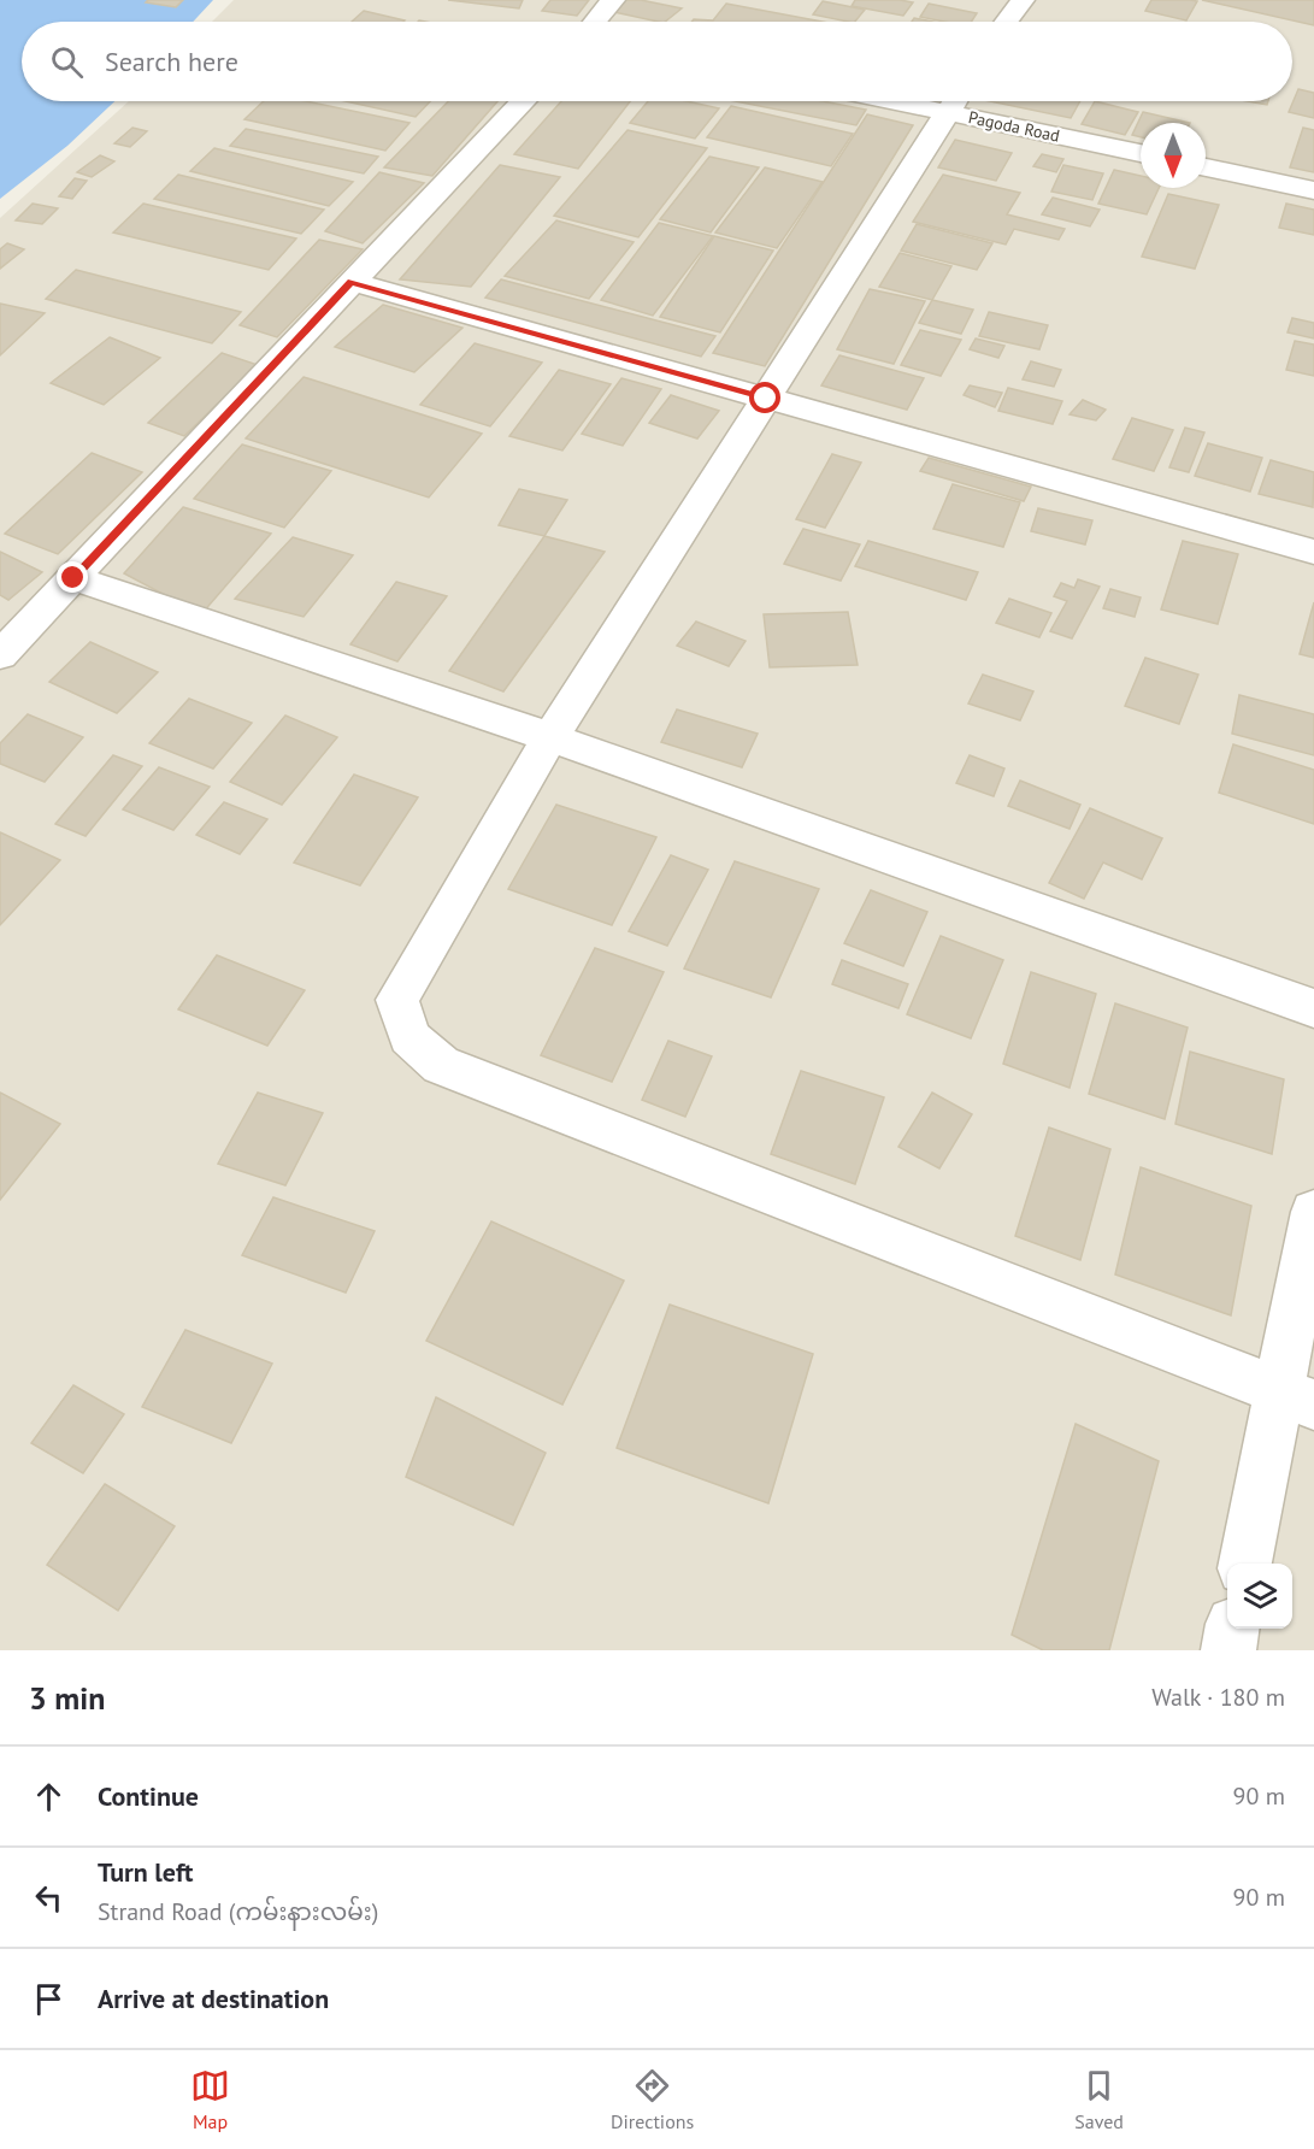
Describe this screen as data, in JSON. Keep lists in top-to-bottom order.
{
  "streets": {
    "street": ["Pagoda Road"]
  },
  "north": "bottom",
  "page": {
    "search": "Search here",
    "heading": ["3 min", "Walk · 180 m"],
    "list": [
      ["Continue", "90 m"],
      ["Turn left", "Strand Road (ကမ်းနားလမ်း)", "90 m"],
      "Arrive at destination"
    ],
    "nav": ["Map", "Directions", "Saved"]
  }
}
